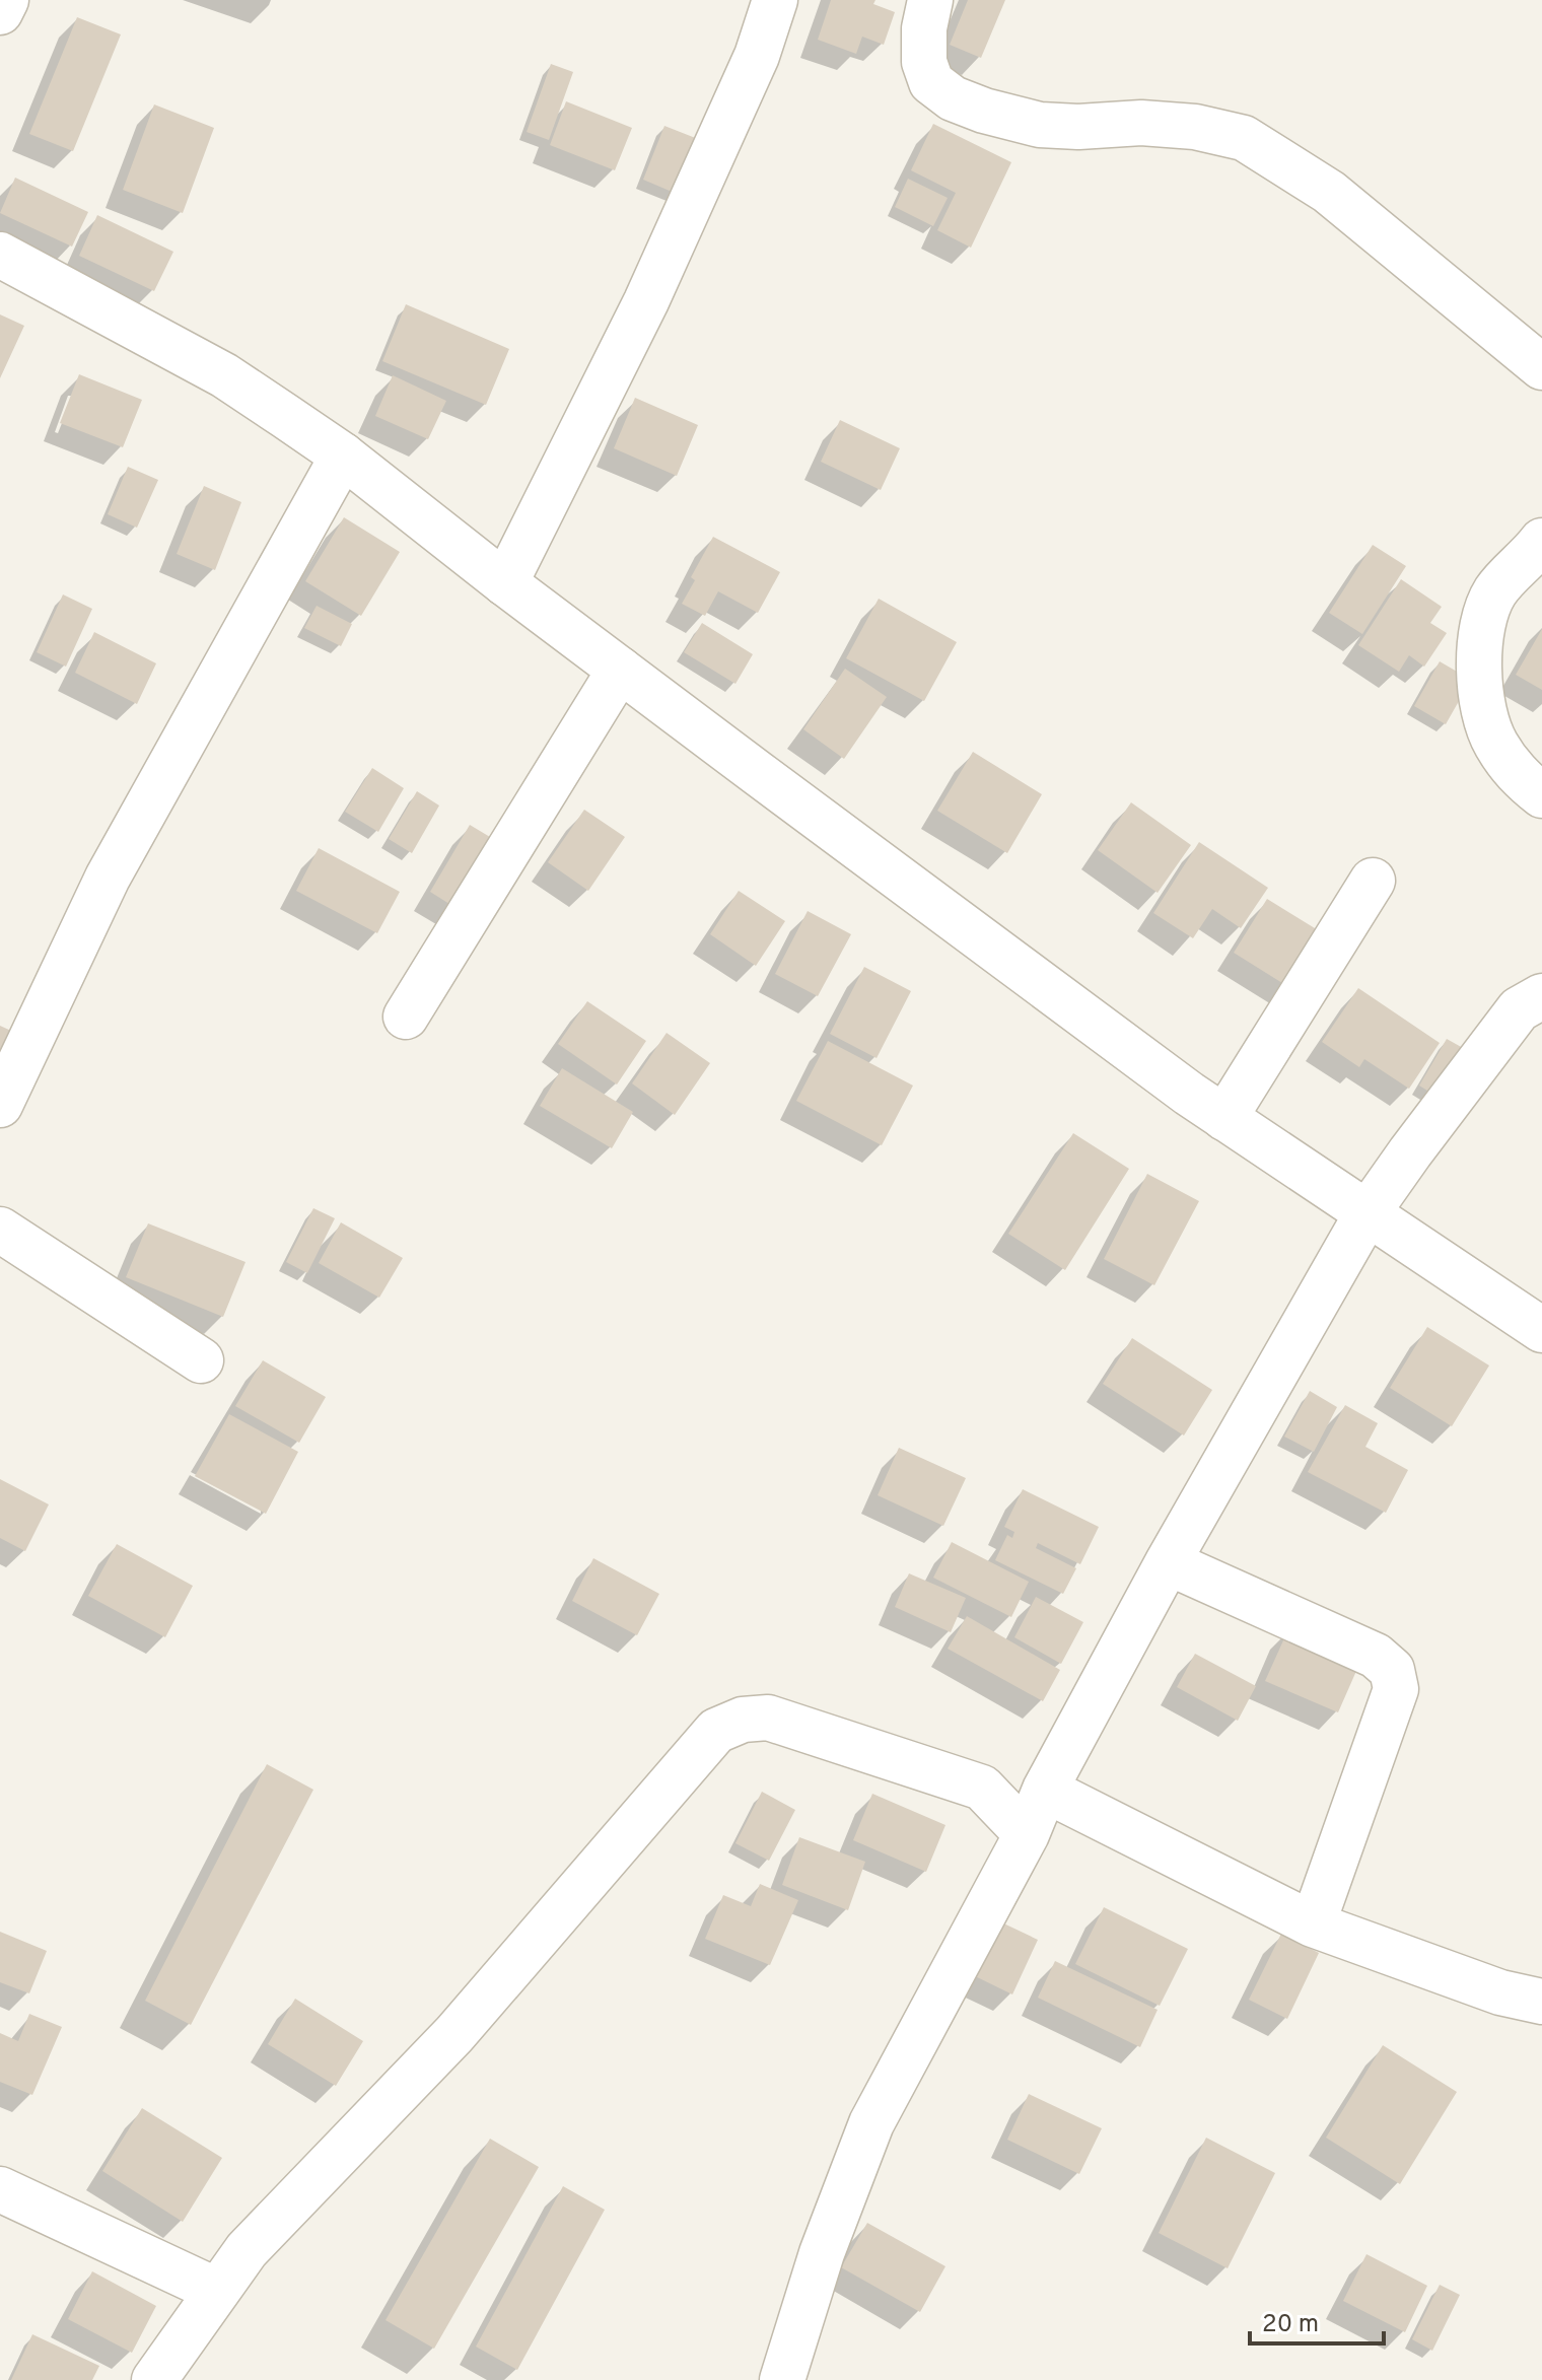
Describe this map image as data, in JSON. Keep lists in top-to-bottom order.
{
  "scale_bar": "20 m"
}
